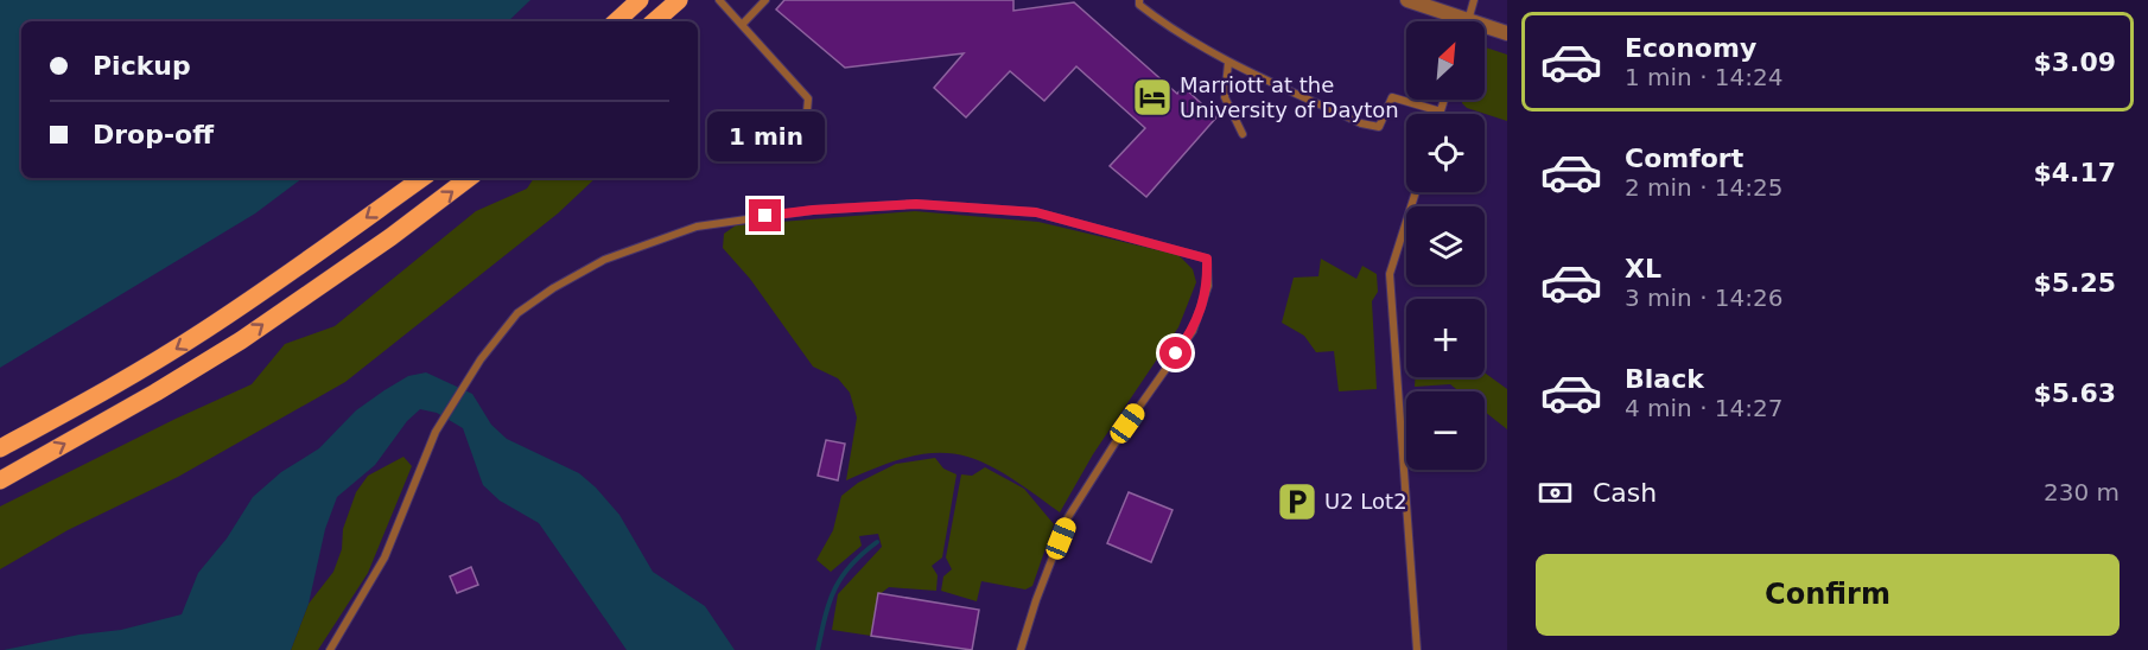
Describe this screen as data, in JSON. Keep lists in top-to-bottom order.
{
  "places": {
    "hotel": ["Marriott at the University of Dayton"],
    "parking": ["U2 Lot2"]
  },
  "north": "top right",
  "page": {
    "list": [
      {
        "name": "Economy",
        "note": "1 min · 14:24",
        "value": "$3.09"
      },
      {
        "name": "Comfort",
        "note": "2 min · 14:25",
        "value": "$4.17"
      },
      {
        "name": "XL",
        "note": "3 min · 14:26",
        "value": "$5.25"
      },
      {
        "name": "Black",
        "note": "4 min · 14:27",
        "value": "$5.63"
      }
    ],
    "map_buttons": ["+", "−"],
    "banner": ["Pickup", "Drop-off"],
    "bubble": "1 min",
    "pay": ["Cash", "230 m"],
    "buttons": "Confirm"
  }
}
